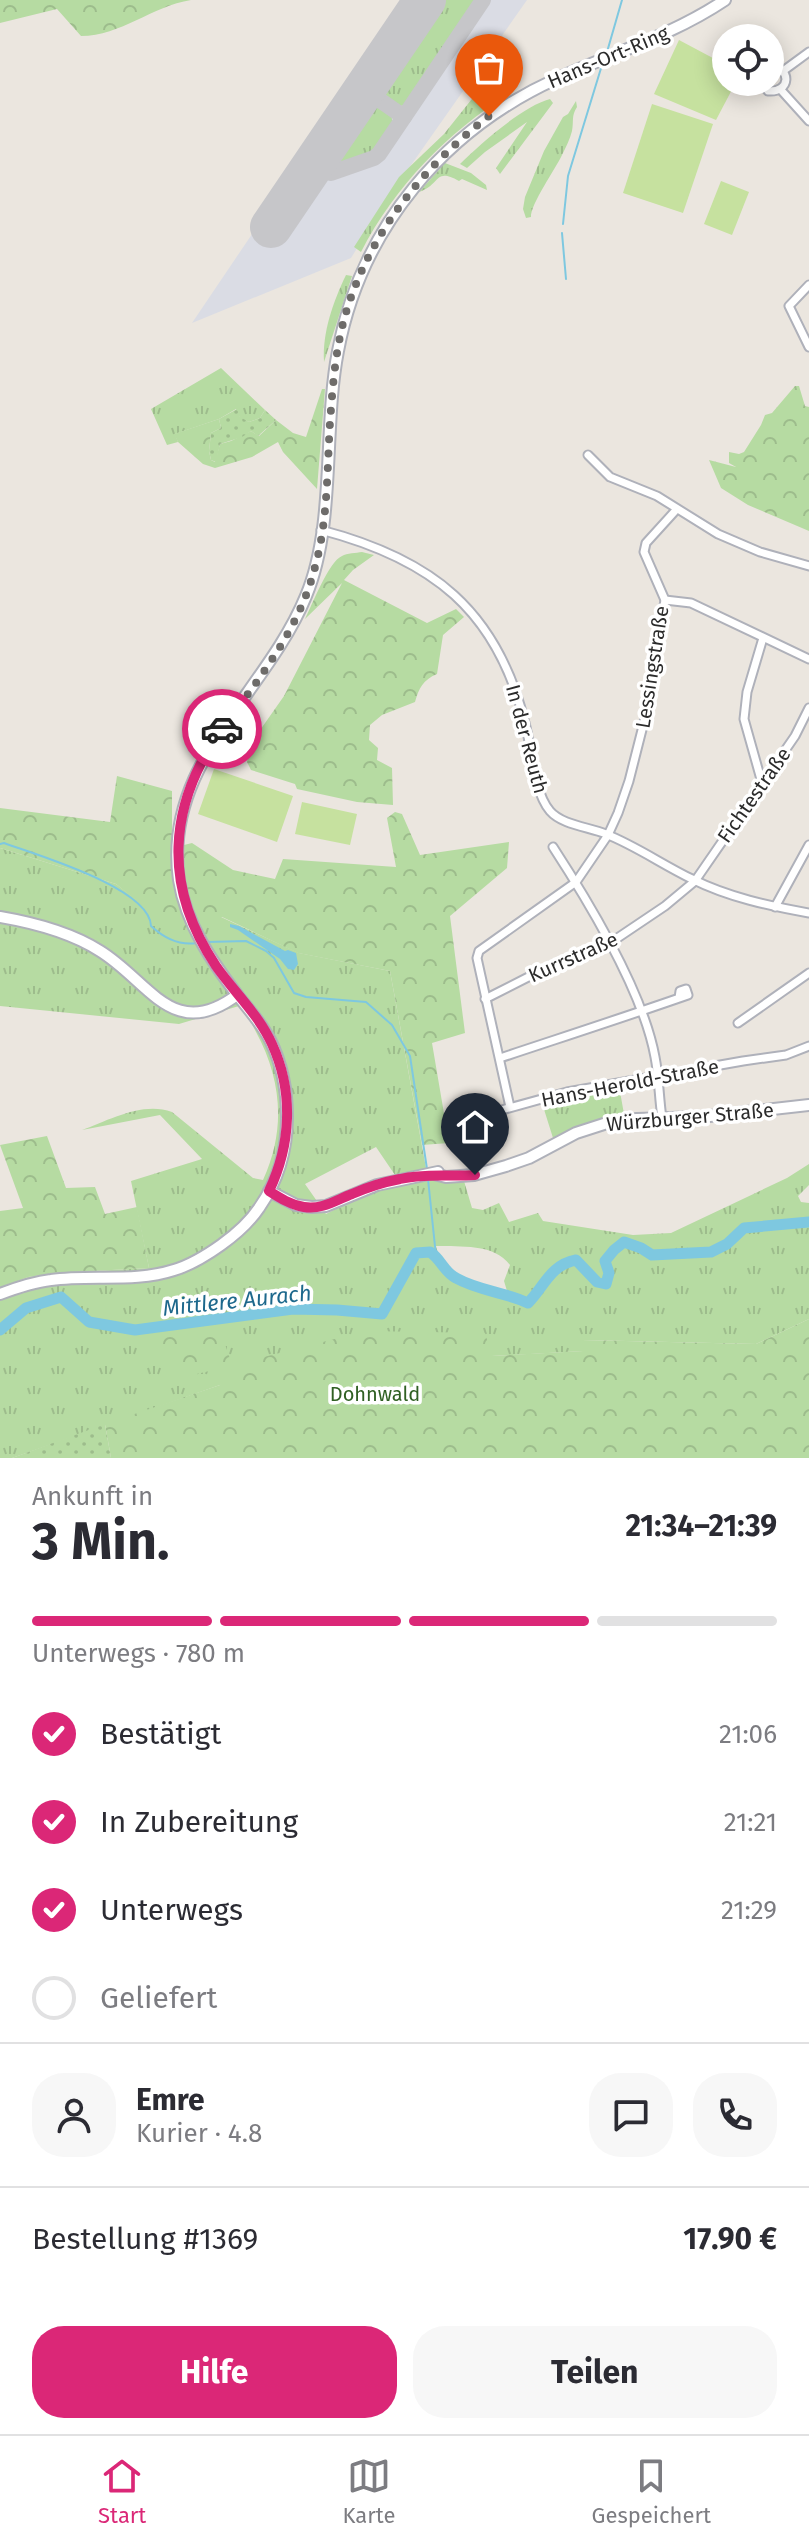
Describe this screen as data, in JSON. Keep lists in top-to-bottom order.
{
  "streets": {
    "main road": ["Hans-Ort-Ring", "Würzburger Straße"],
    "street": [
      "Lessingstraße",
      "In der Reuth",
      "Fichtestraße",
      "Kurrstraße",
      "Hans-Herold-Straße"
    ]
  },
  "crossings": [
    ["Hans-Ort-Ring", "In der Reuth"],
    ["Hans-Ort-Ring", "Würzburger Straße"],
    ["Lessingstraße", "In der Reuth"],
    ["Fichtestraße", "Kurrstraße"]
  ],
  "water": ["Mittlere Aurach"],
  "parks": ["Dohnwald"],
  "page": {
    "heading": ["3 Min.", "Ankunft in", "21:34–21:39"],
    "panel": [
      "Emre",
      "Kurier · 4.8",
      "Bestellung #1369",
      "17.90 €"
    ],
    "bar": "Unterwegs · 780 m",
    "list": [
      ["Bestätigt", "21:06"],
      ["In Zubereitung", "21:21"],
      ["Unterwegs", "21:29"],
      "Geliefert"
    ],
    "buttons": ["Hilfe", "Teilen"],
    "tabs": ["Start", "Karte", "Gespeichert"]
  }
}
